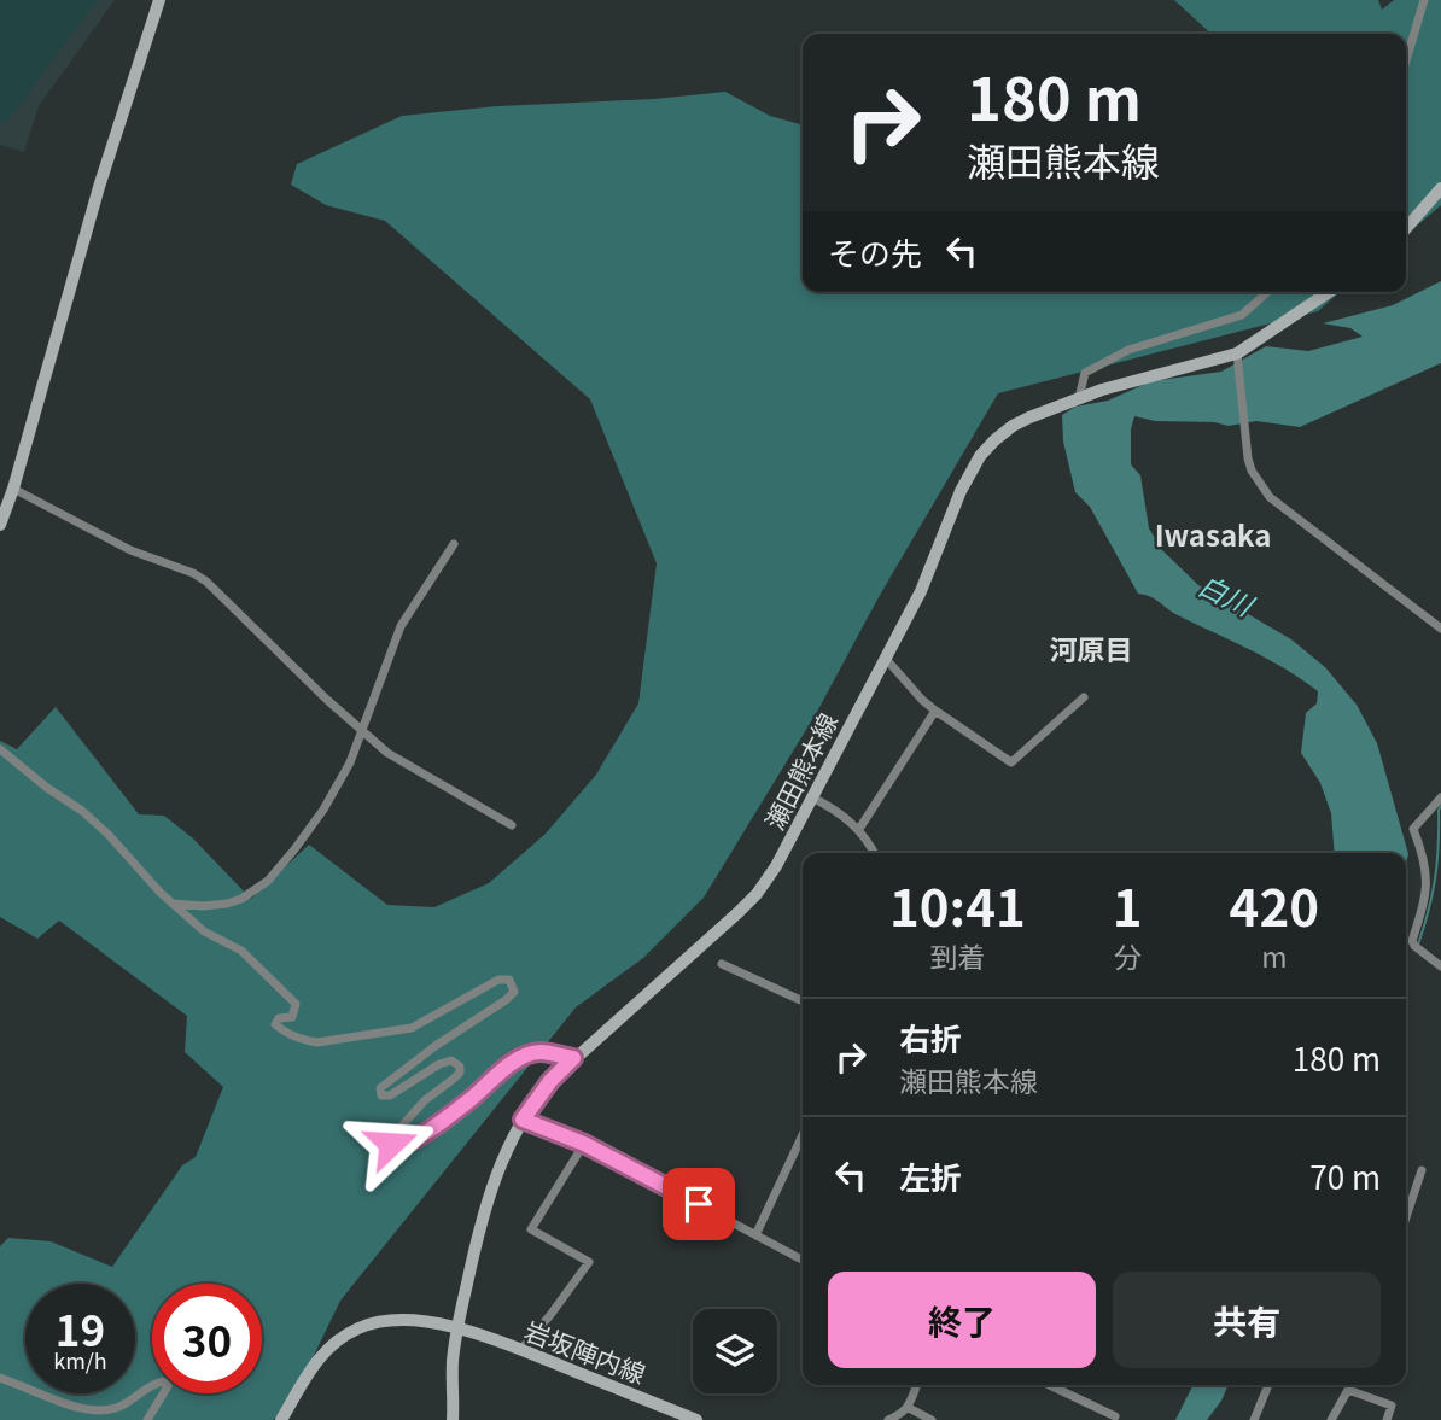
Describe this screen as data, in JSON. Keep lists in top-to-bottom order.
{
  "streets": {
    "main road": ["瀬田熊本線", "岩坂陣内線"]
  },
  "crossings": [
    ["瀬田熊本線", "岩坂陣内線"]
  ],
  "districts": ["Iwasaka", "河原目"],
  "water": ["白川"],
  "page": {
    "turn": ["180 m", "瀬田熊本線"],
    "then": "その先",
    "eta": [
      "10:41",
      "到着",
      "1",
      "分",
      "420",
      "m"
    ],
    "list": [
      {
        "name": "右折",
        "note": "瀬田熊本線",
        "value": "180 m"
      },
      {
        "name": "左折",
        "value": "70 m"
      }
    ],
    "buttons": ["終了", "共有"],
    "speed": "19 km/h",
    "limit": "30"
  }
}
